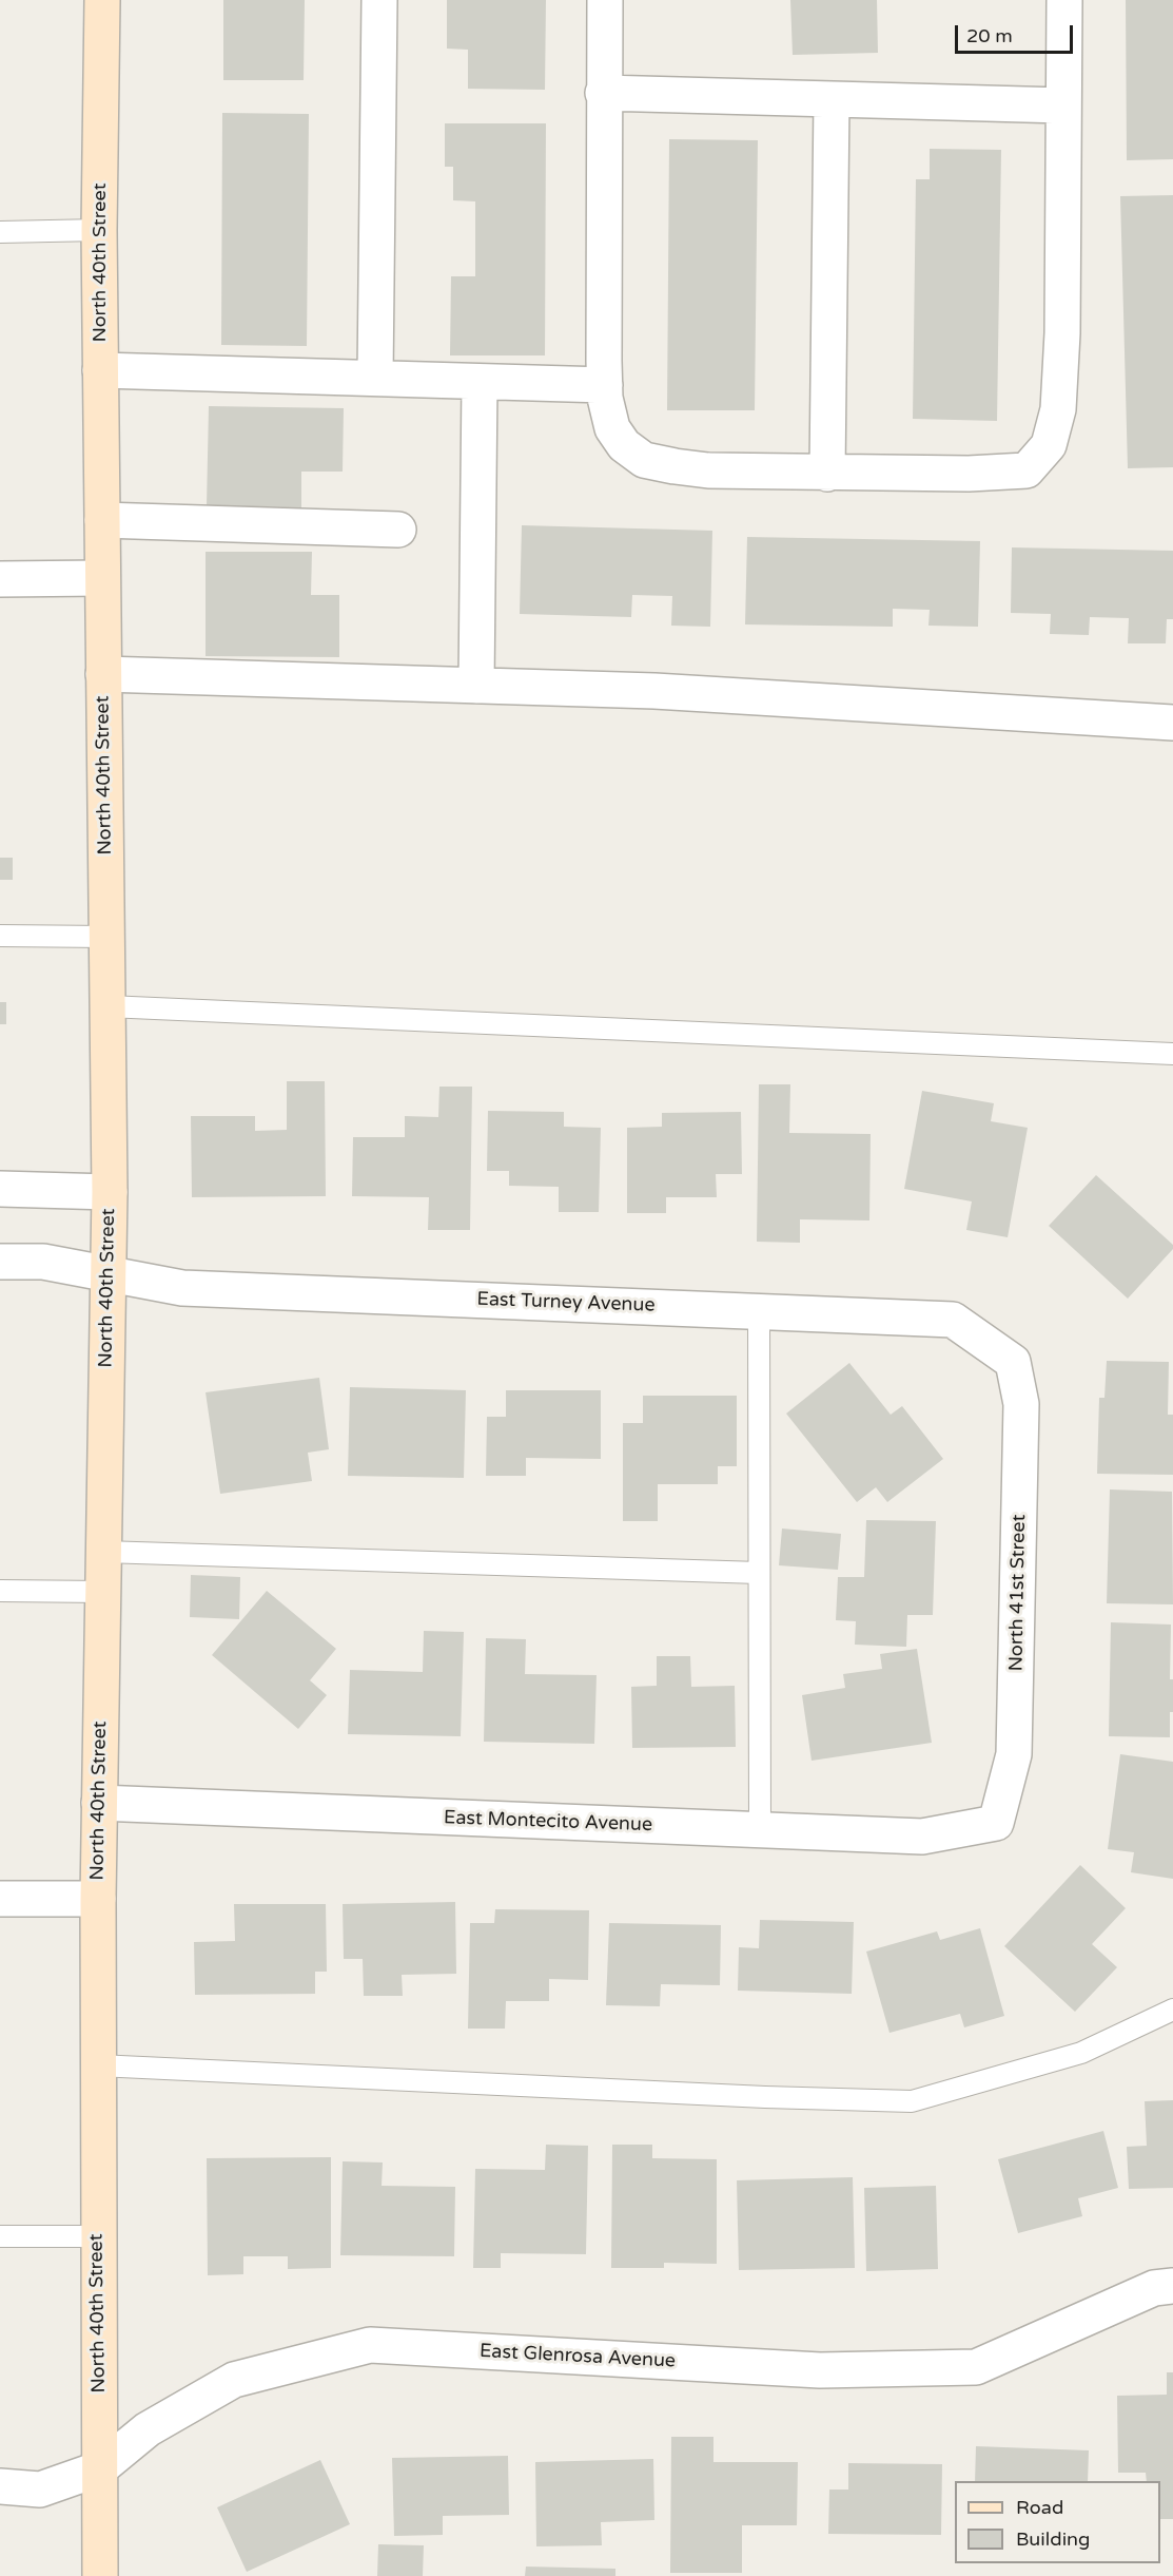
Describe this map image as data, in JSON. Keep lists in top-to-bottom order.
{
  "streets": {
    "main road": ["North 40th Street"],
    "street": [
      "East Turney Avenue",
      "North 41st Street",
      "East Montecito Avenue",
      "East Glenrosa Avenue"
    ]
  },
  "crossings": [
    ["North 40th Street", "East Turney Avenue"],
    ["North 40th Street", "East Montecito Avenue"],
    ["North 40th Street", "East Glenrosa Avenue"],
    ["East Turney Avenue", "North 41st Street"],
    ["North 41st Street", "East Montecito Avenue"]
  ],
  "legend": ["Road", "Building"],
  "scale_bar": "20 m"
}
